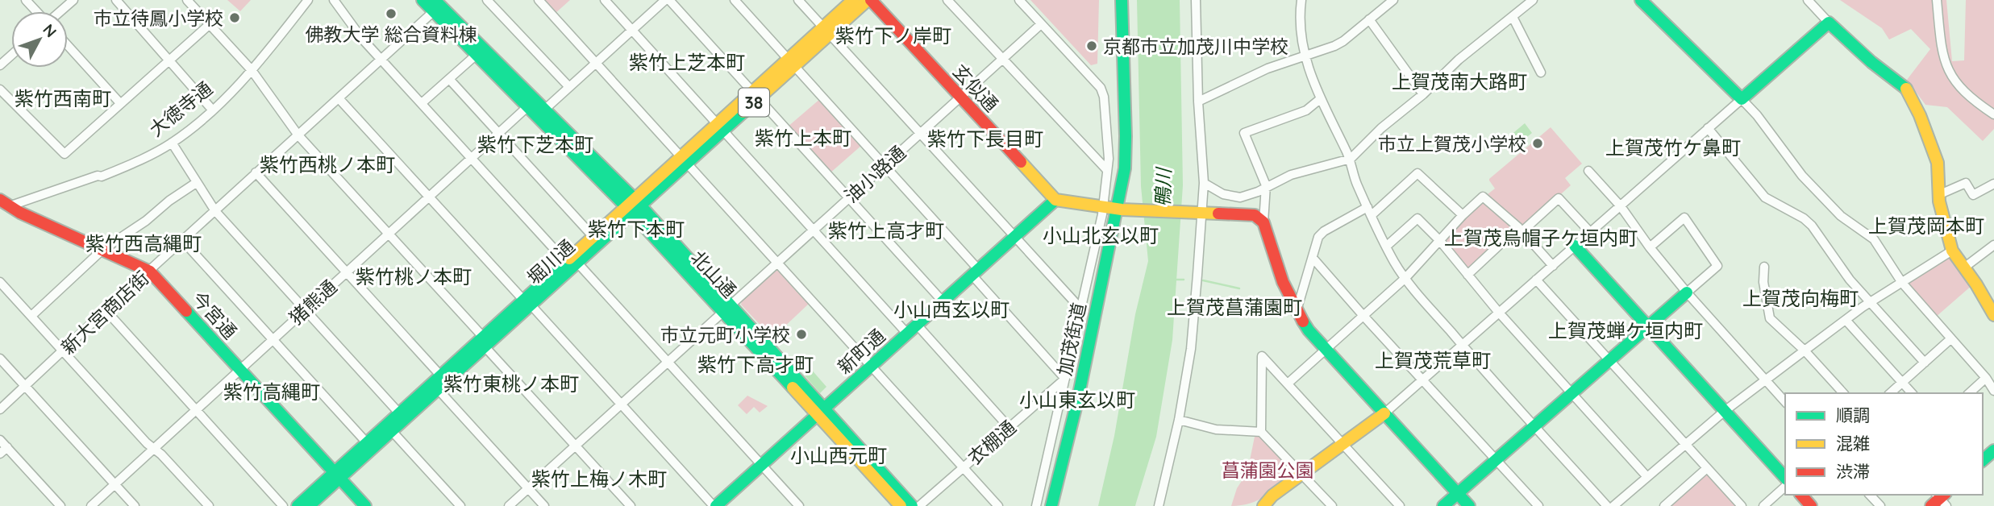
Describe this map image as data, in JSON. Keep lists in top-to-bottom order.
{
  "streets": {
    "street": [
      "玄似通",
      "38",
      "大徳寺通",
      "油小路通",
      "堀川通",
      "北山通",
      "猪熊通",
      "新大宮商店街",
      "今宮通",
      "加茂街道",
      "新町通",
      "衣棚通"
    ]
  },
  "crossings": [
    ["玄似通", "油小路通"],
    ["玄似通", "堀川通"],
    ["玄似通", "新町通"],
    ["大徳寺通", "今宮通"],
    ["油小路通", "北山通"],
    ["堀川通", "北山通"],
    ["堀川通", "今宮通"],
    ["北山通", "猪熊通"],
    ["北山通", "新大宮商店街"],
    ["北山通", "新町通"],
    ["猪熊通", "今宮通"],
    ["新大宮商店街", "今宮通"]
  ],
  "districts": [
    "紫竹下ノ岸町",
    "紫竹上芝本町",
    "上賀茂南大路町",
    "紫竹西南町",
    "紫竹上本町",
    "紫竹下長目町",
    "紫竹下芝本町",
    "上賀茂竹ケ鼻町",
    "紫竹西桃ノ本町",
    "上賀茂岡本町",
    "紫竹下本町",
    "紫竹上高才町",
    "小山北玄以町",
    "上賀茂烏帽子ケ垣内町",
    "紫竹西高縄町",
    "紫竹桃ノ本町",
    "上賀茂向梅町",
    "上賀茂菖蒲園町",
    "小山西玄以町",
    "上賀茂蝉ケ垣内町",
    "上賀茂荒草町",
    "紫竹下高才町",
    "紫竹東桃ノ本町",
    "紫竹高縄町",
    "小山東玄以町",
    "小山西元町",
    "紫竹上梅ノ木町"
  ],
  "water": ["鴨川"],
  "parks": ["菖蒲園公園"],
  "places": [
    "佛教大学 総合資料棟",
    "市立待鳳小学校",
    "京都市立加茂川中学校",
    "市立上賀茂小学校",
    "市立元町小学校"
  ],
  "legend": ["順調", "混雑", "渋滞"],
  "north": "top right"
}
